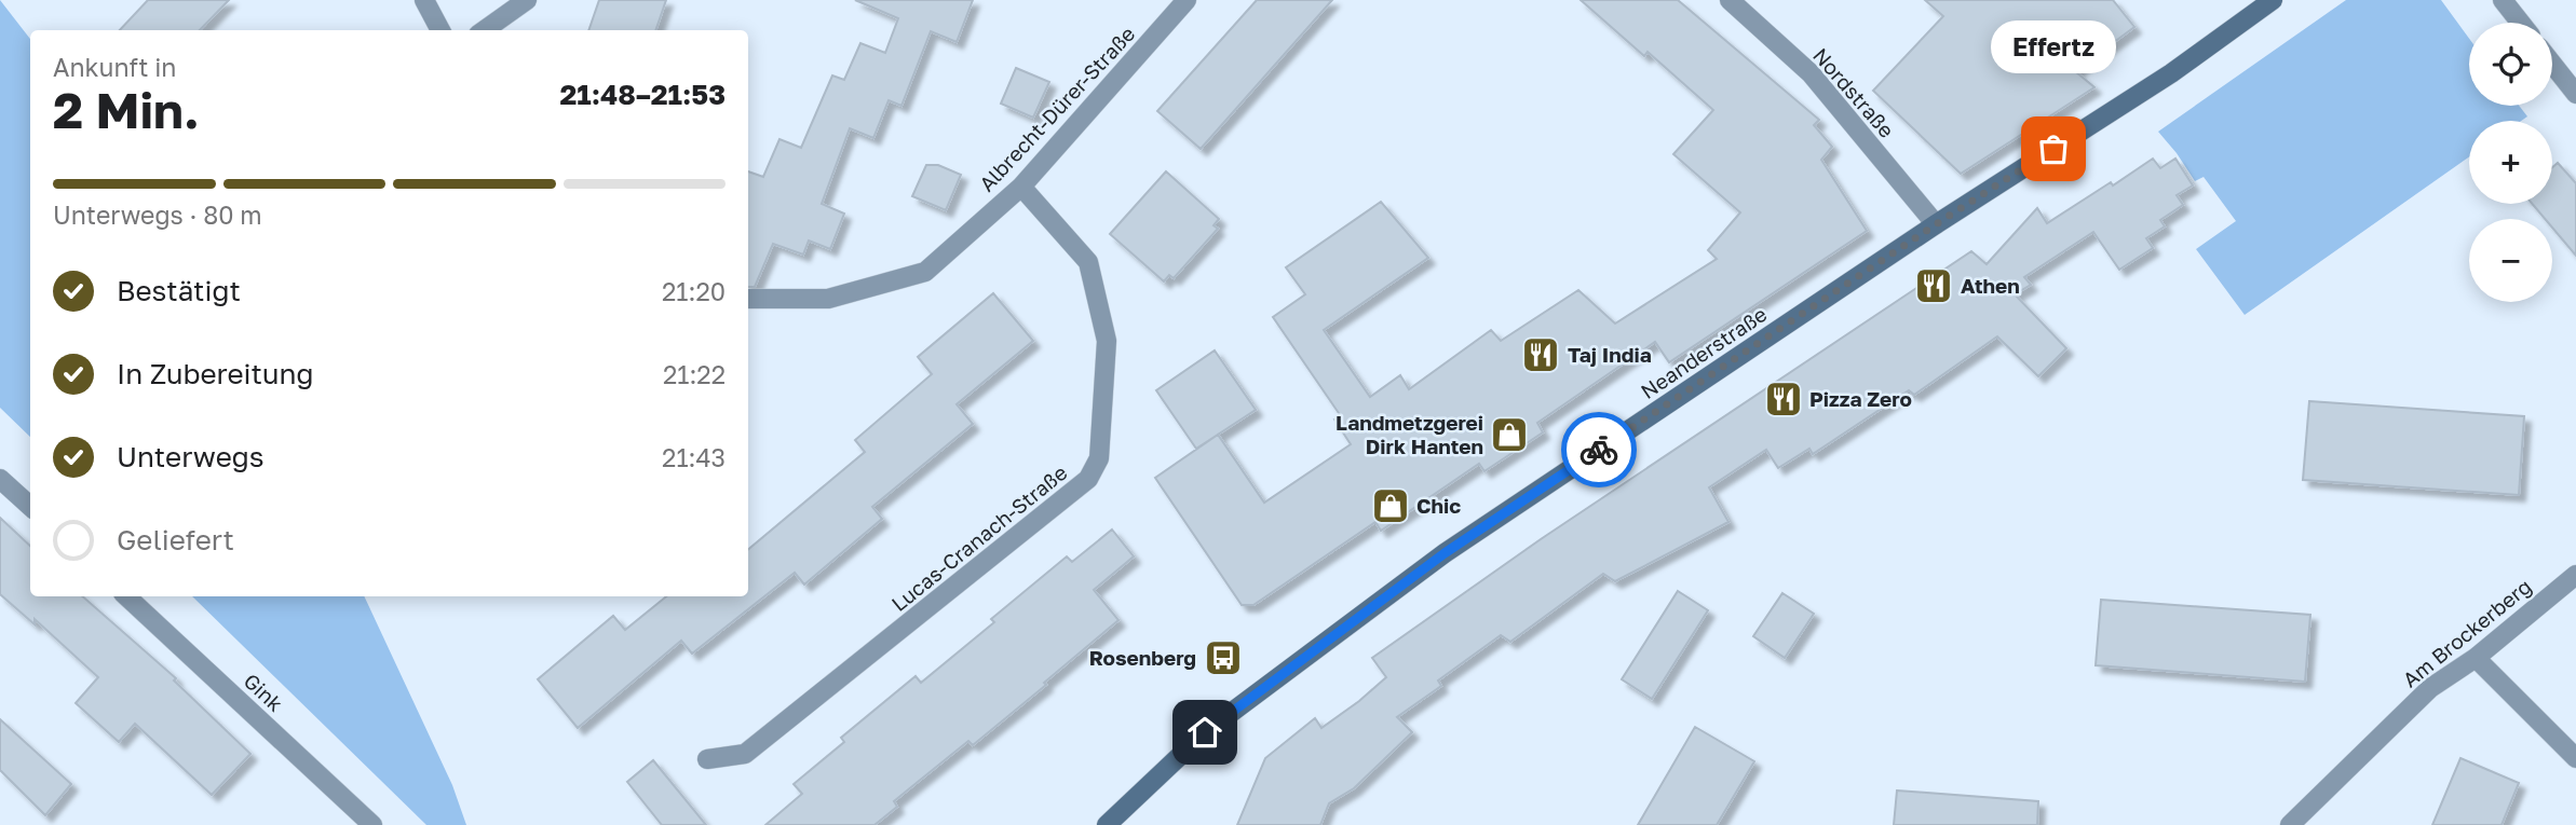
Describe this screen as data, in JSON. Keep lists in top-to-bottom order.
{
  "streets": {
    "main road": ["Neanderstraße"],
    "street": [
      "Nordstraße",
      "Albrecht-Dürer-Straße",
      "Lucas-Cranach-Straße",
      "Am Brockerberg",
      "Gink"
    ]
  },
  "crossings": [
    ["Nordstraße", "Neanderstraße"],
    ["Albrecht-Dürer-Straße", "Lucas-Cranach-Straße"]
  ],
  "places": {
    "other": ["Effertz"],
    "restaurant": ["Athen", "Taj India", "Pizza Zero"],
    "shop": ["Landmetzgerei Dirk Hanten", "Chic"],
    "bus stop": ["Rosenberg"]
  },
  "page": {
    "bubble": "Effertz",
    "map_buttons": ["+", "−"],
    "heading": ["2 Min.", "Ankunft in", "21:48–21:53"],
    "bar": "Unterwegs · 80 m",
    "list": [
      ["Bestätigt", "21:20"],
      ["In Zubereitung", "21:22"],
      ["Unterwegs", "21:43"],
      "Geliefert"
    ]
  }
}
